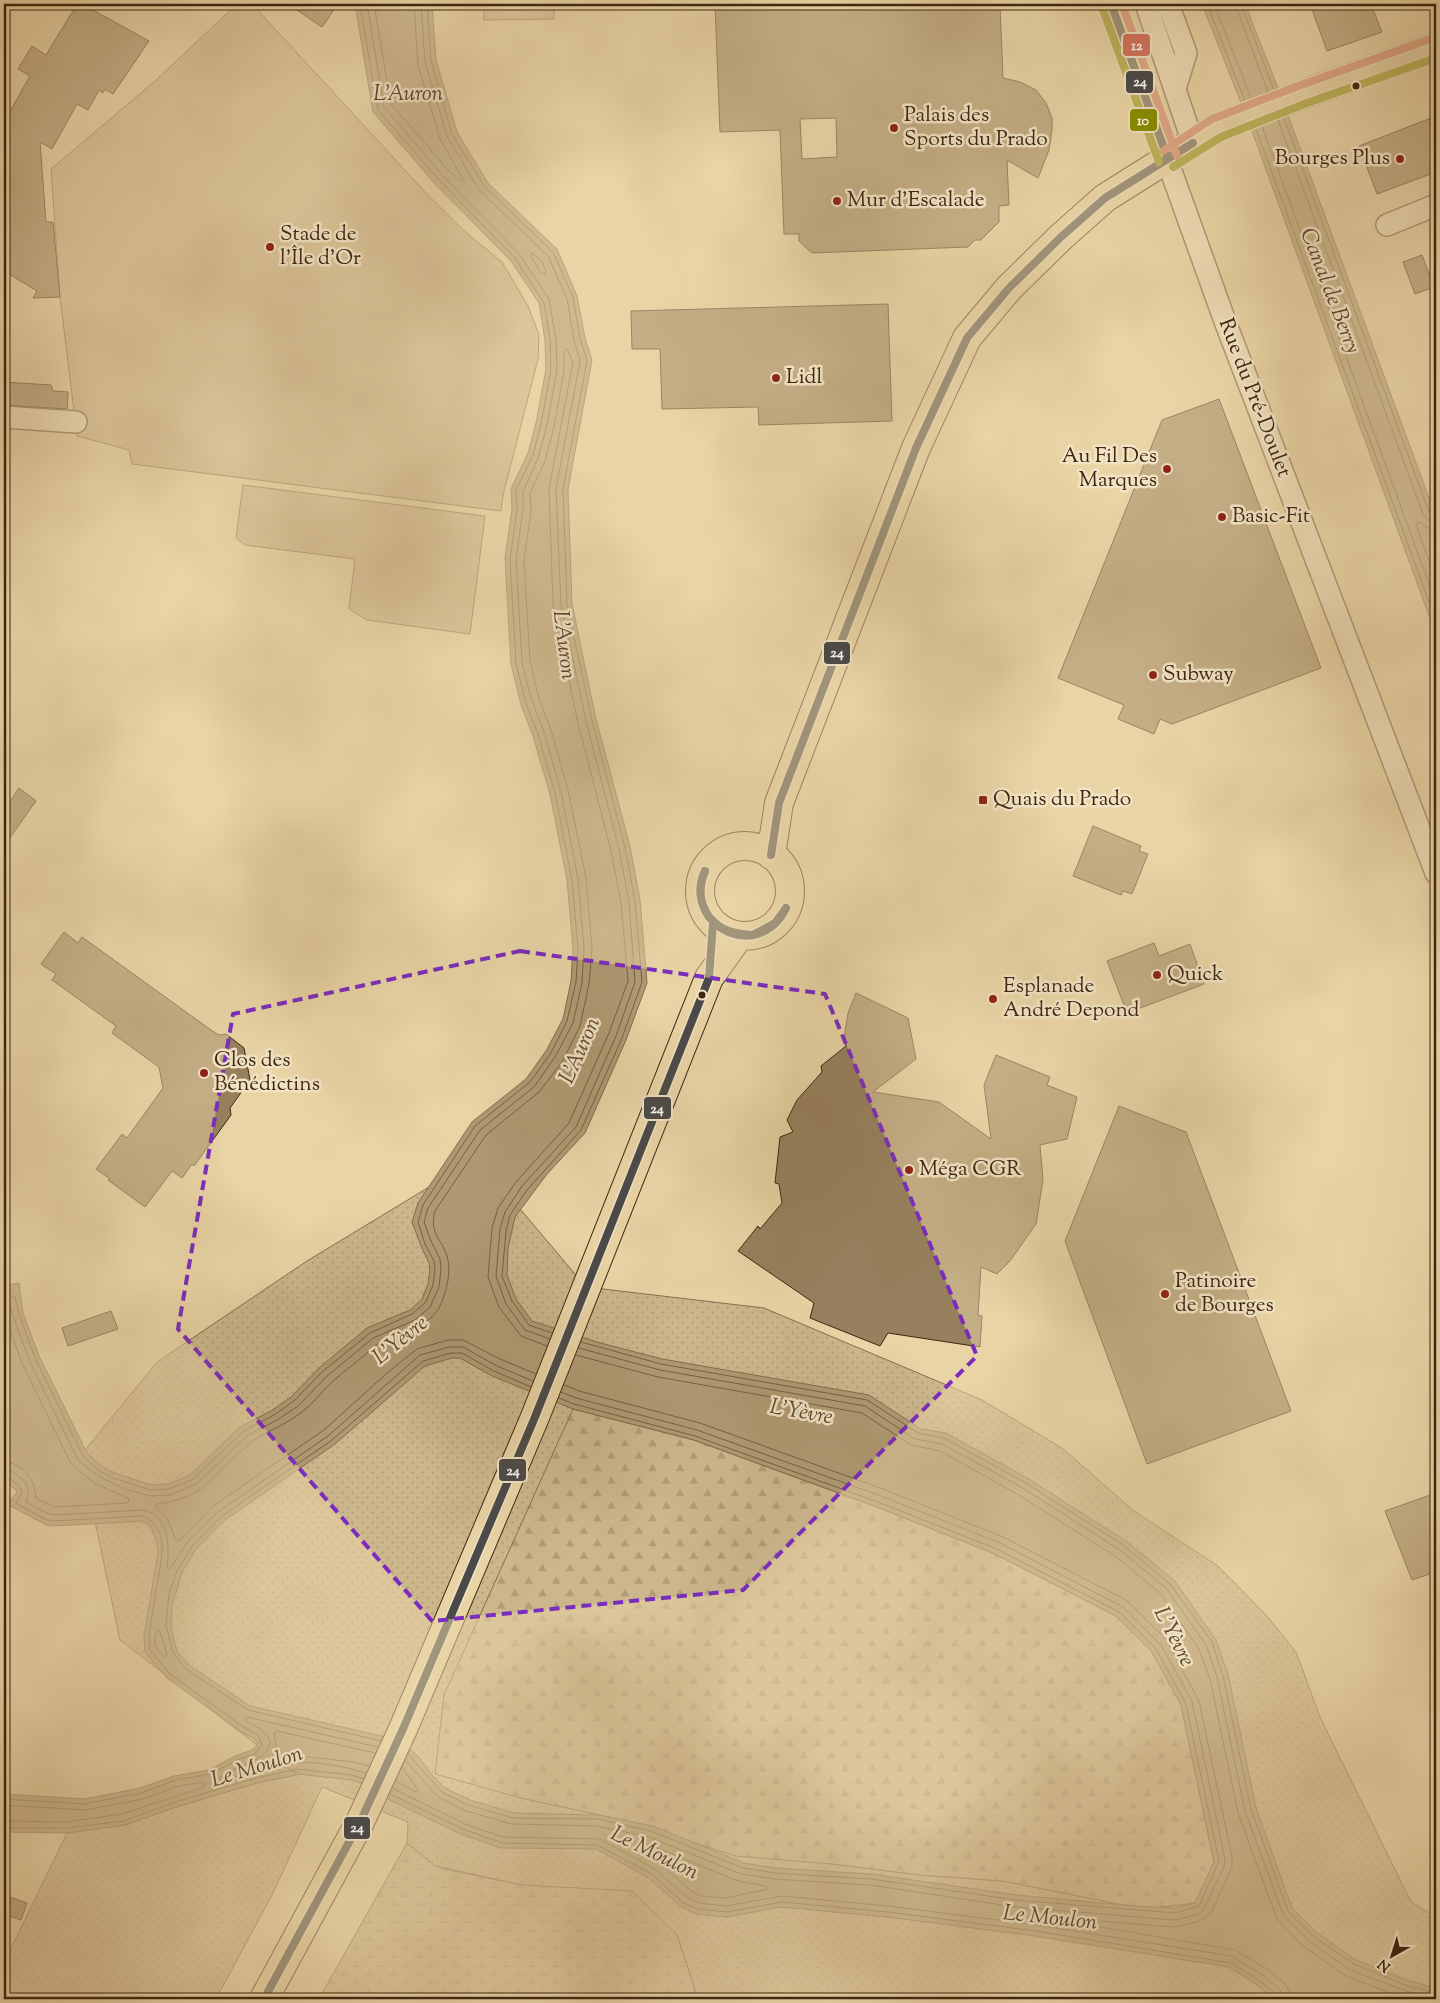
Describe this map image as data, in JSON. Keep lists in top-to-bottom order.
{
  "streets": {
    "street": ["Rue du Pré-Doulet"]
  },
  "water": [
    "L'Auron",
    "Canal de Berry",
    "L'Yèvre",
    "Le Moulon"
  ],
  "places": {
    "other": [
      "Palais des Sports du Prado",
      "Bourges Plus",
      "Mur d'Escalade",
      "Stade de l'Île d'Or",
      "Lidl",
      "Au Fil Des Marques",
      "Basic-Fit",
      "Subway",
      "Quick",
      "Esplanade André Depond",
      "Clos des Bénédictins",
      "Méga CGR",
      "Patinoire de Bourges"
    ],
    "transit": ["Quais du Prado"]
  },
  "lines": ["transit line 24", "transit line 12", "transit line 10"],
  "north": "bottom left"
}
